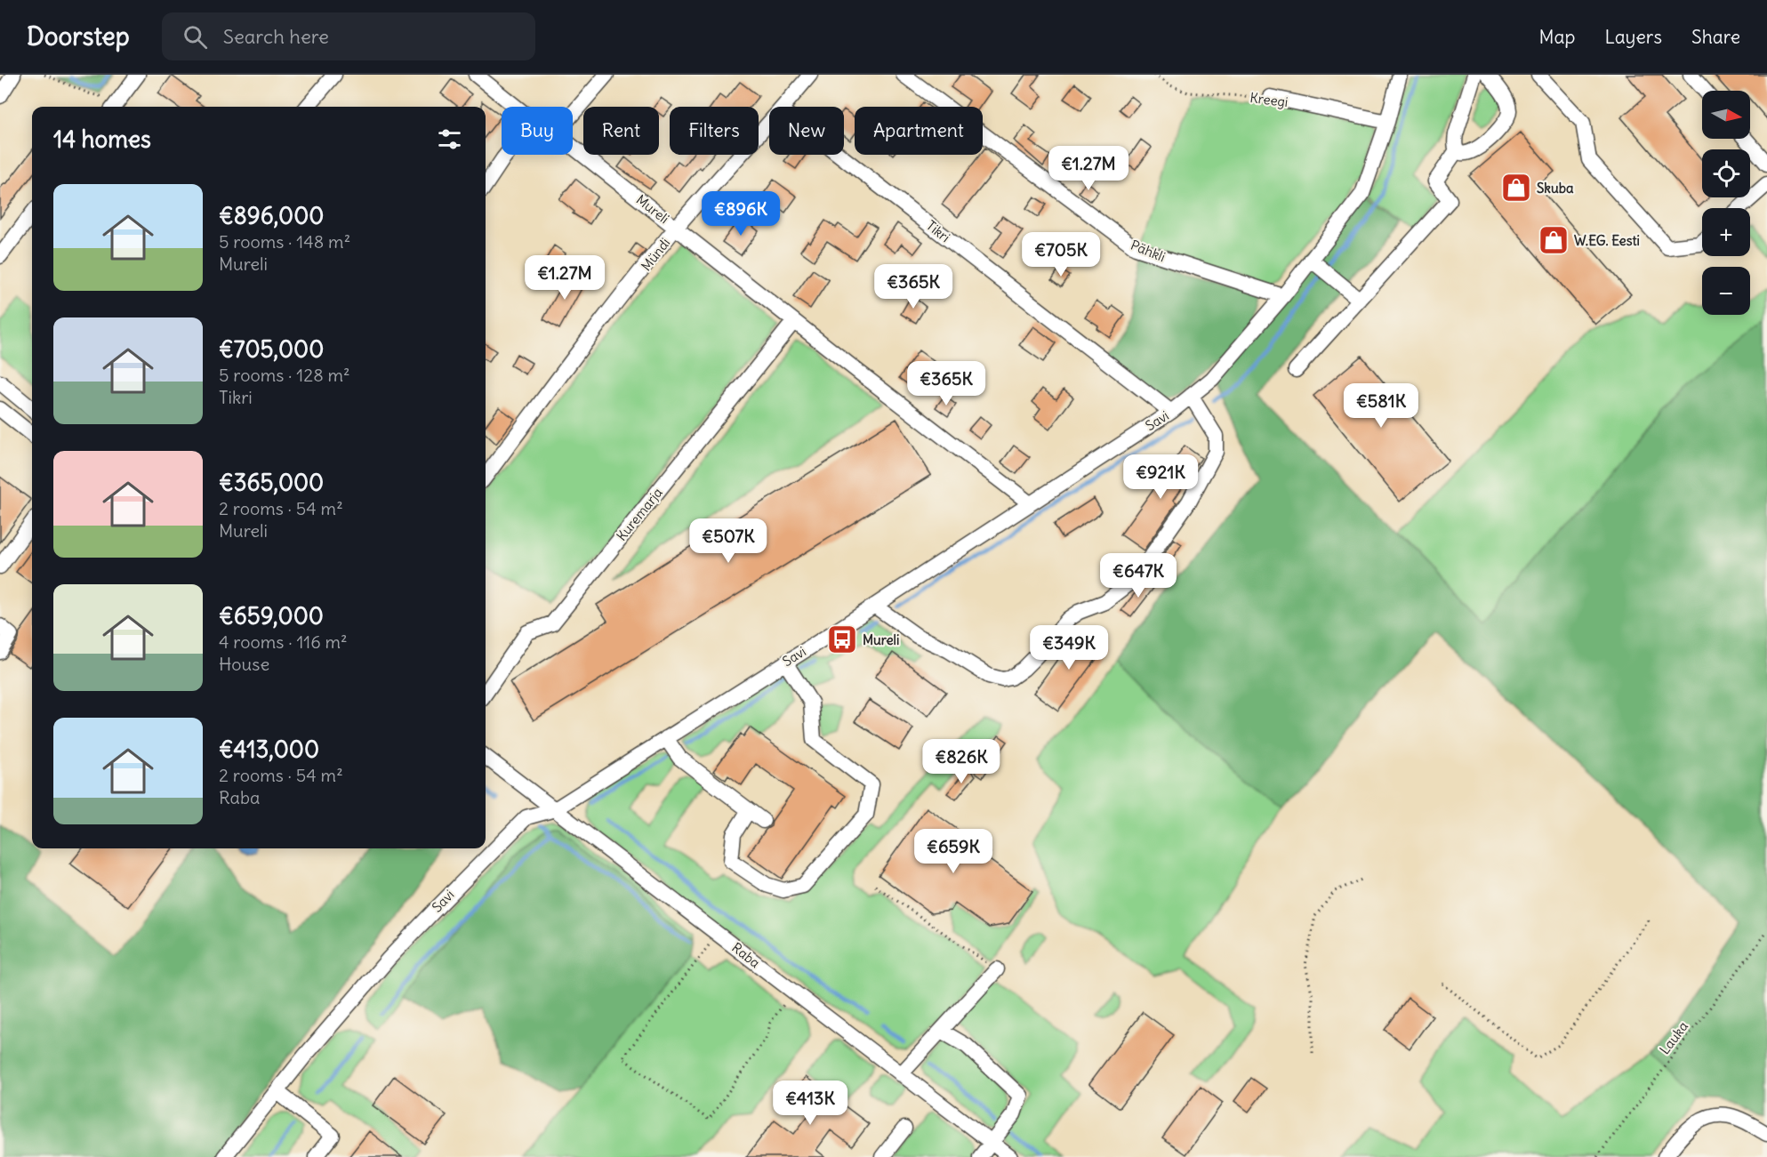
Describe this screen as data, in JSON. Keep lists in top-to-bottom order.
{
  "streets": {
    "street": [
      "Kreegi",
      "Mureli",
      "Tikri",
      "Pähkli",
      "Mündi",
      "Savi",
      "Kuremarja",
      "Raba"
    ],
    "path": ["Lauka"]
  },
  "crossings": [
    ["Kreegi", "Savi"],
    ["Mureli", "Mündi"],
    ["Mureli", "Savi"],
    ["Mureli", "Kuremarja"],
    ["Tikri", "Savi"],
    ["Pähkli", "Savi"],
    ["Savi", "Raba"]
  ],
  "places": {
    "shop": ["Skuba", "W.EG. Eesti"],
    "bus stop": ["Mureli"]
  },
  "north": "right",
  "page": {
    "header": "Doorstep",
    "search": "Search here",
    "nav": ["Map", "Layers", "Share"],
    "map_buttons": ["+", "−"],
    "chip": [
      "Buy",
      "Rent",
      "Filters",
      "New",
      "Apartment"
    ],
    "heading": "14 homes",
    "price": [
      "€1.27M",
      "€896K",
      "€705K",
      "€1.27M",
      "€365K",
      "€365K",
      "€581K",
      "€921K",
      "€507K",
      "€647K",
      "€349K",
      "€826K",
      "€659K",
      "€413K"
    ],
    "list": [
      {
        "name": "€896,000",
        "note": "5 rooms · 148 m² · Mureli"
      },
      {
        "name": "€705,000",
        "note": "5 rooms · 128 m² · Tikri"
      },
      {
        "name": "€365,000",
        "note": "2 rooms · 54 m² · Mureli"
      },
      {
        "name": "€659,000",
        "note": "4 rooms · 116 m² · House"
      },
      {
        "name": "€413,000",
        "note": "2 rooms · 54 m² · Raba"
      }
    ]
  }
}
